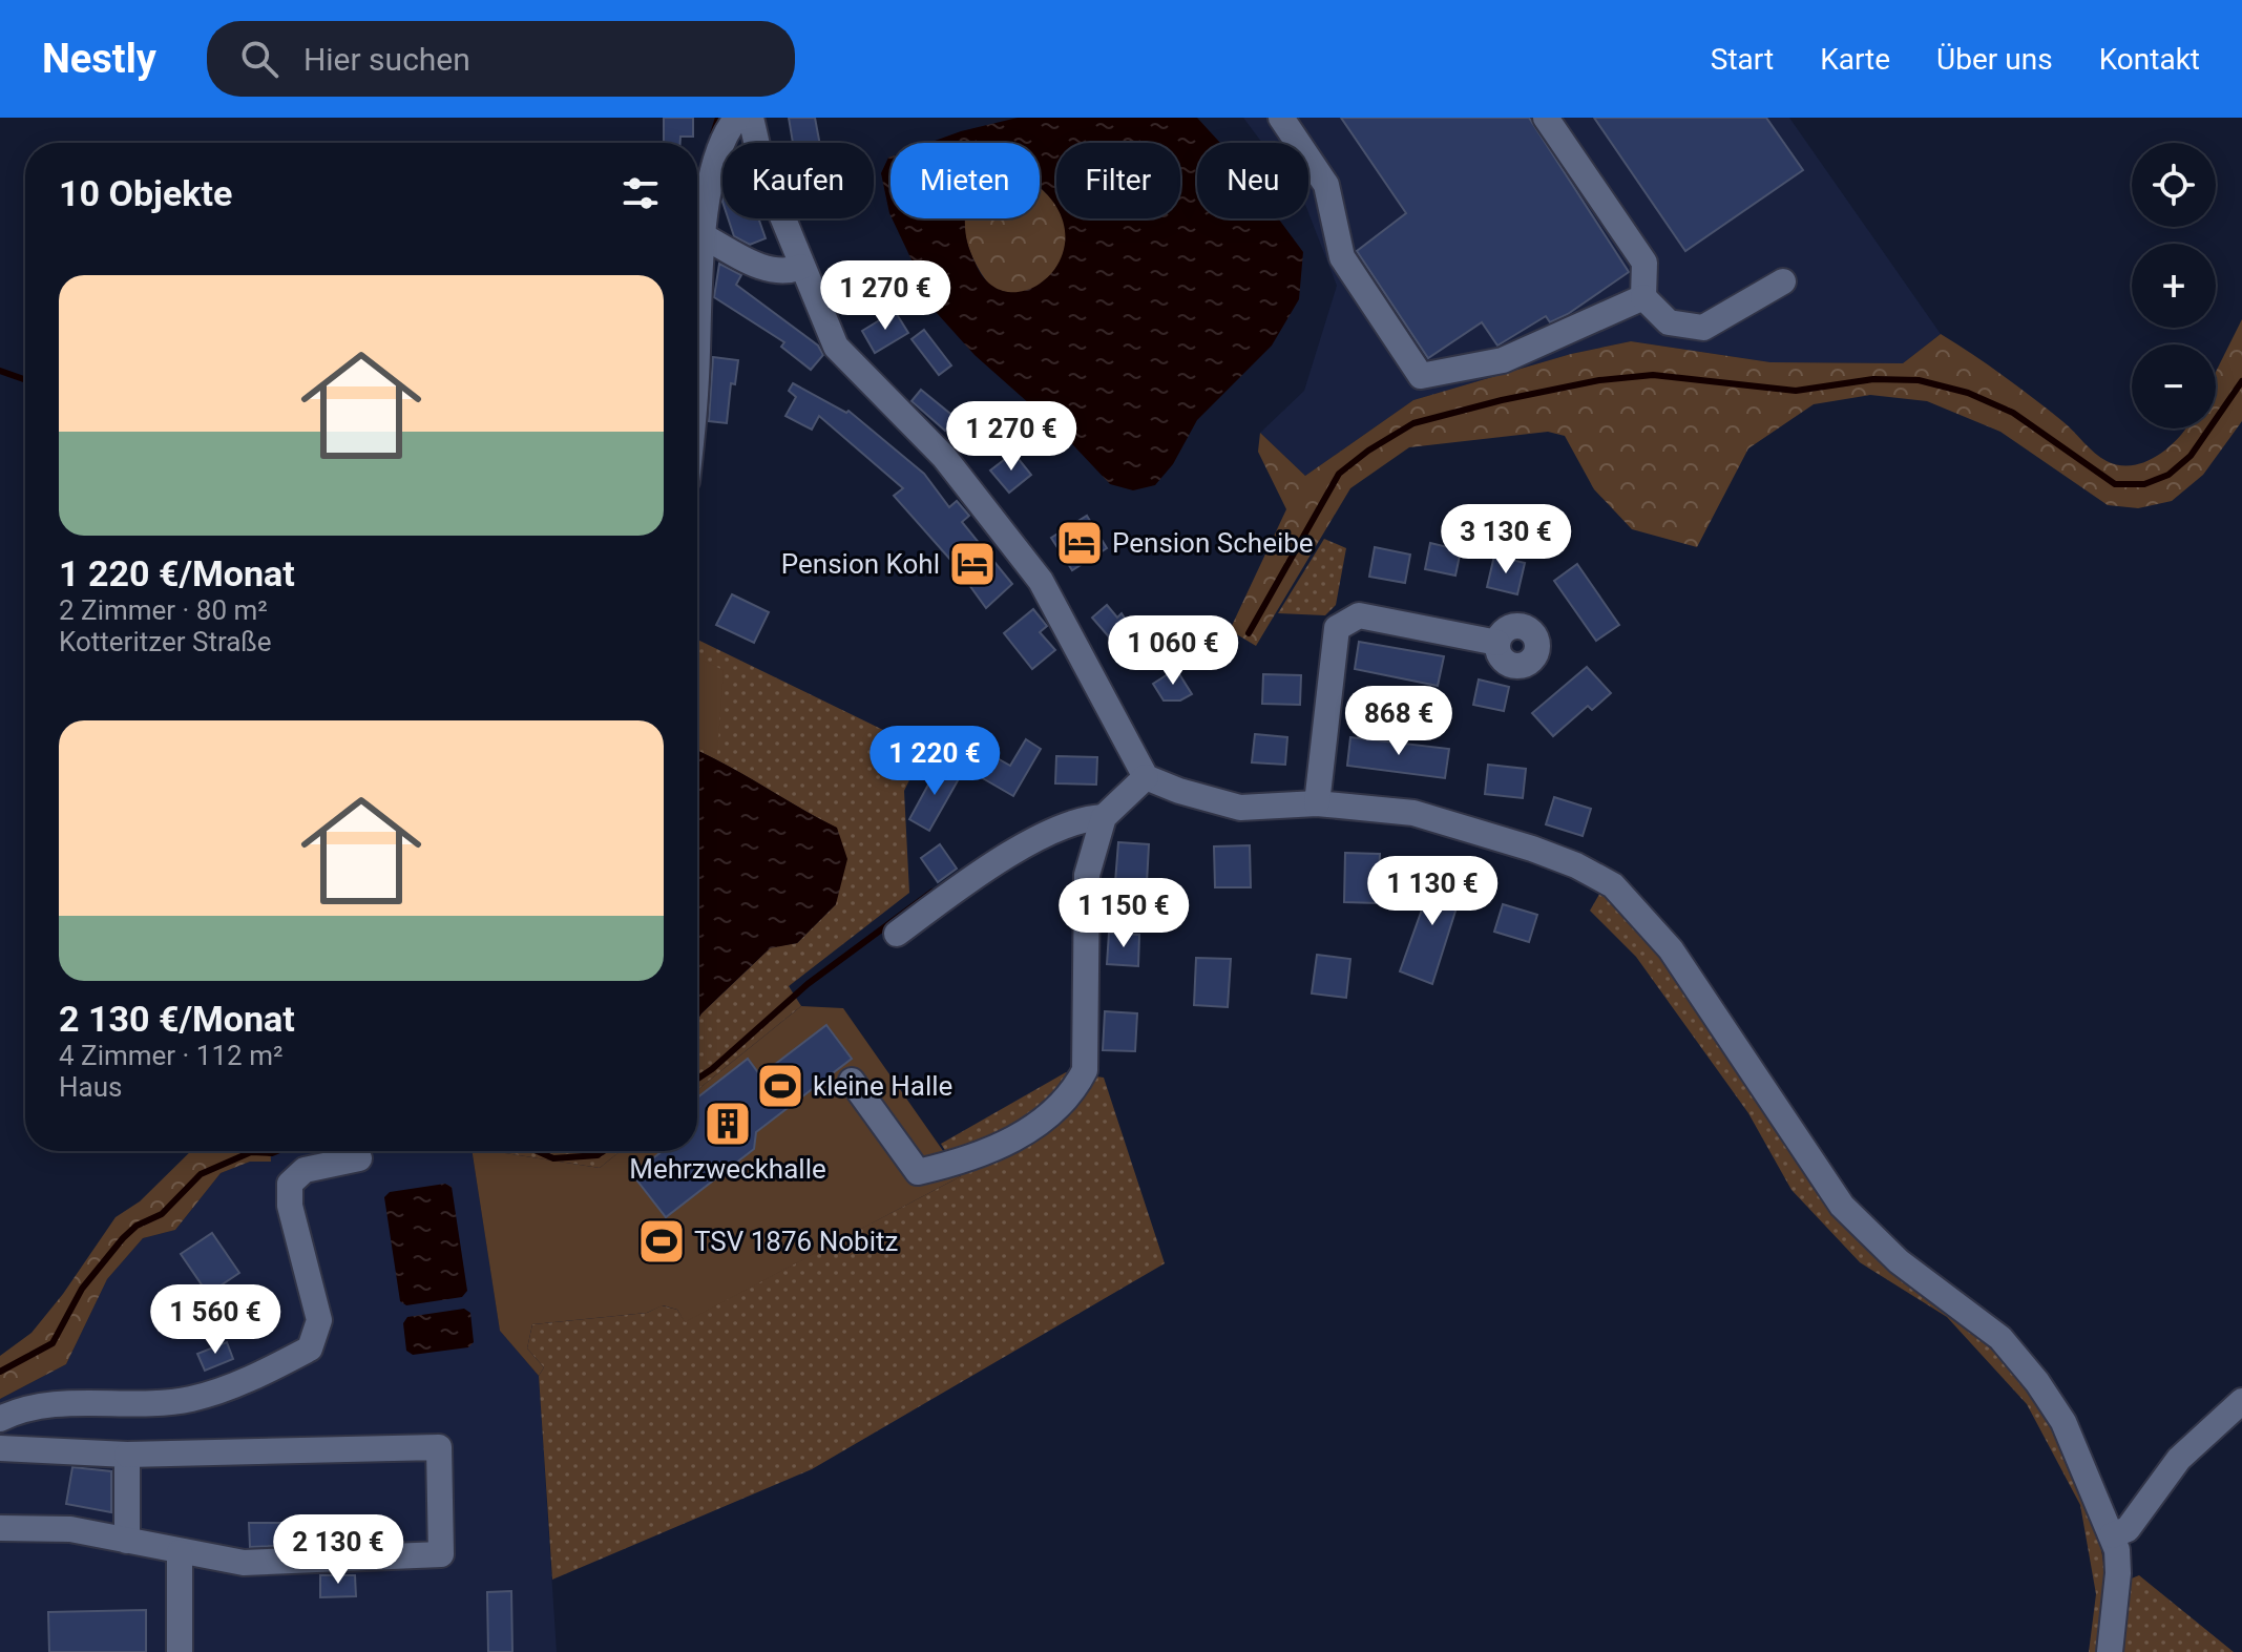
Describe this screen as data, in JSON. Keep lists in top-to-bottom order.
{
  "places": {
    "hotel": ["Pension Scheibe", "Pension Kohl"],
    "sports": ["kleine Halle", "TSV 1876 Nobitz"],
    "building": ["Mehrzweckhalle"]
  },
  "page": {
    "header": "Nestly",
    "search": "Hier suchen",
    "nav": [
      "Start",
      "Karte",
      "Über uns",
      "Kontakt"
    ],
    "map_buttons": ["+", "−"],
    "chip": [
      "Kaufen",
      "Mieten",
      "Filter",
      "Neu"
    ],
    "heading": "10 Objekte",
    "list": [
      {
        "name": "1 220 €/Monat",
        "note": "2 Zimmer · 80 m² · Kotteritzer Straße"
      },
      {
        "name": "2 130 €/Monat",
        "note": "4 Zimmer · 112 m² · Haus"
      }
    ],
    "price": [
      "1 270 €",
      "1 270 €",
      "3 130 €",
      "1 060 €",
      "868 €",
      "1 220 €",
      "1 130 €",
      "1 150 €",
      "1 560 €",
      "2 130 €"
    ]
  }
}
